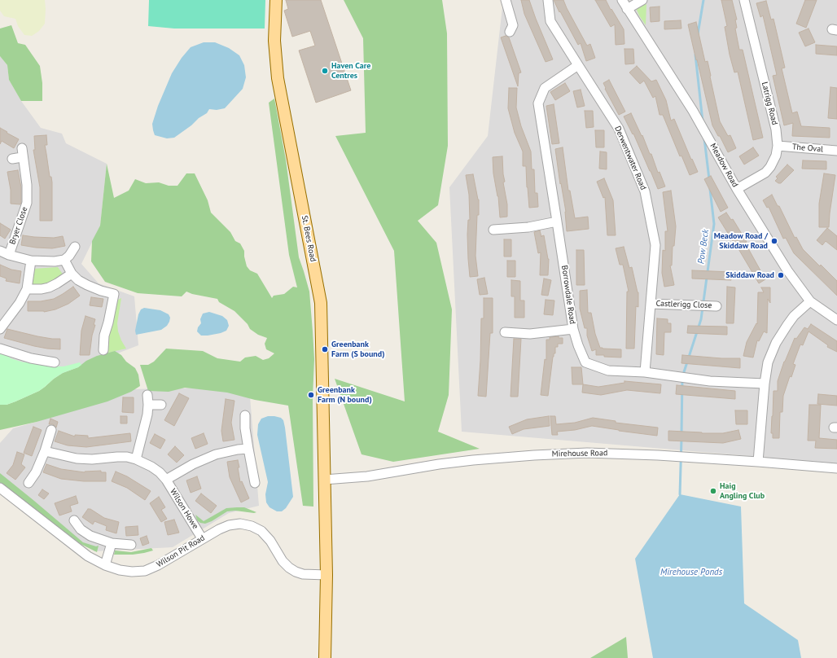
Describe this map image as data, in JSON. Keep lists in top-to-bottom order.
{
  "streets": {
    "main road": ["St. Bees Road"],
    "street": [
      "Latrigg Road",
      "The Oval",
      "Derwentwater Road",
      "Meadow Road",
      "Bryer Close",
      "Borrowdale Road",
      "Castlerigg Close",
      "Mirehouse Road",
      "Wilson Howe",
      "Wilson Pit Road"
    ]
  },
  "crossings": [
    ["Latrigg Road", "The Oval"],
    ["Latrigg Road", "Meadow Road"],
    ["Derwentwater Road", "Borrowdale Road"],
    ["Derwentwater Road", "Castlerigg Close"],
    ["St. Bees Road", "Mirehouse Road"],
    ["St. Bees Road", "Wilson Pit Road"],
    ["Wilson Howe", "Wilson Pit Road"]
  ],
  "water": ["Pow Beck", "Mirehouse Ponds"],
  "places": [
    "Haven Care Centres",
    "Meadow Road / Skiddaw Road",
    "Skiddaw Road",
    "Greenbank Farm (S bound)",
    "Greenbank Farm (N bound)",
    "Haig Angling Club"
  ]
}
